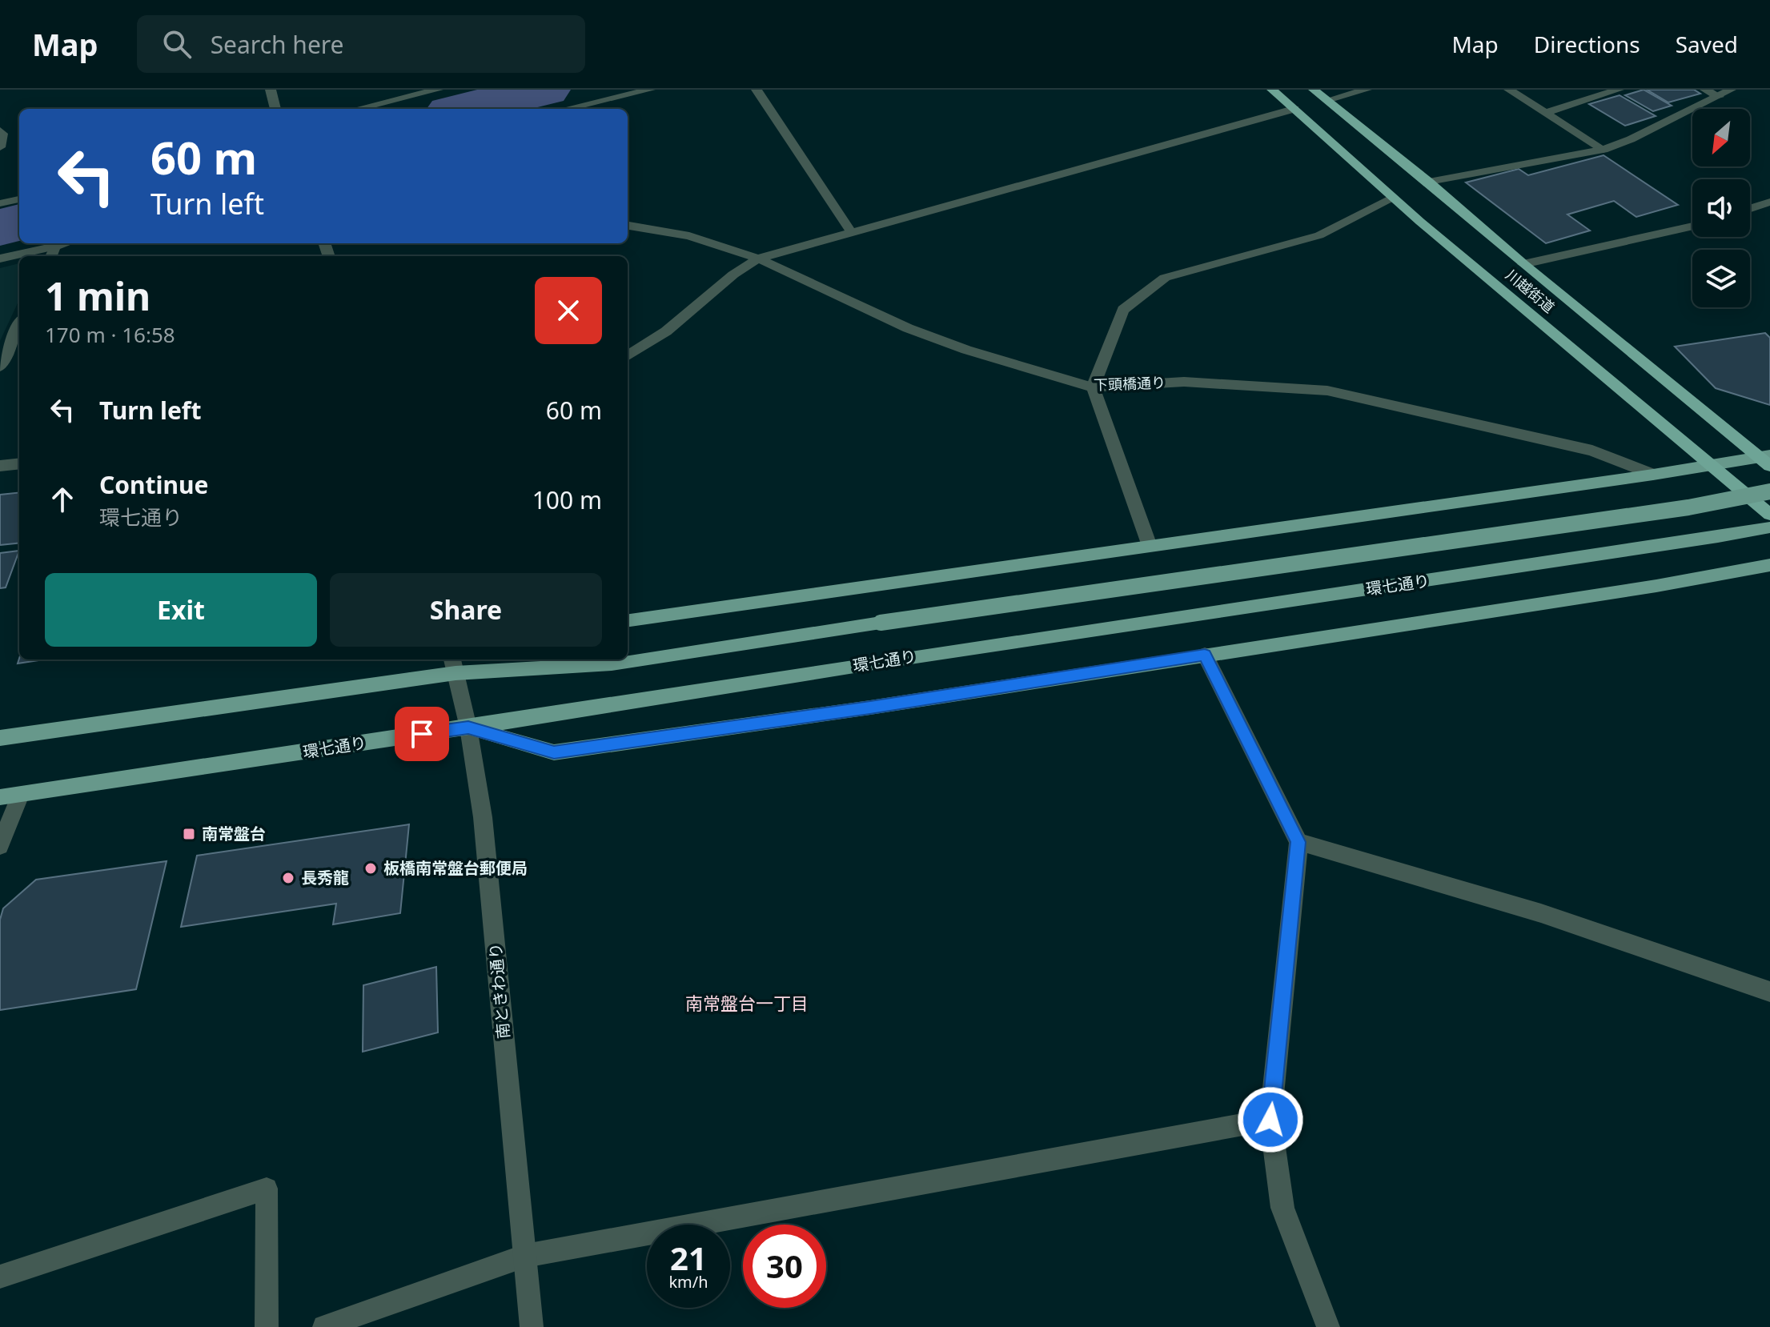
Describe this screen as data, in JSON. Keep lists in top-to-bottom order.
{
  "streets": {
    "highway": ["川越街道"],
    "main road": ["環七通り"],
    "street": ["下頭橋通り", "南ときわ通り"]
  },
  "crossings": [
    ["環七通り", "南ときわ通り"]
  ],
  "districts": ["南常盤台一丁目"],
  "places": {
    "transit": ["南常盤台"],
    "other": ["板橋南常盤台郵便局", "長秀龍"]
  },
  "north": "bottom left",
  "page": {
    "header": "Map",
    "search": "Search here",
    "nav": ["Map", "Directions", "Saved"],
    "turn": ["60 m", "Turn left"],
    "heading": ["1 min", "170 m · 16:58"],
    "list": [
      {
        "name": "Turn left",
        "value": "60 m"
      },
      {
        "name": "Continue",
        "note": "環七通り",
        "value": "100 m"
      }
    ],
    "buttons": ["Exit", "Share"],
    "speed": "21 km/h",
    "limit": "30"
  }
}
